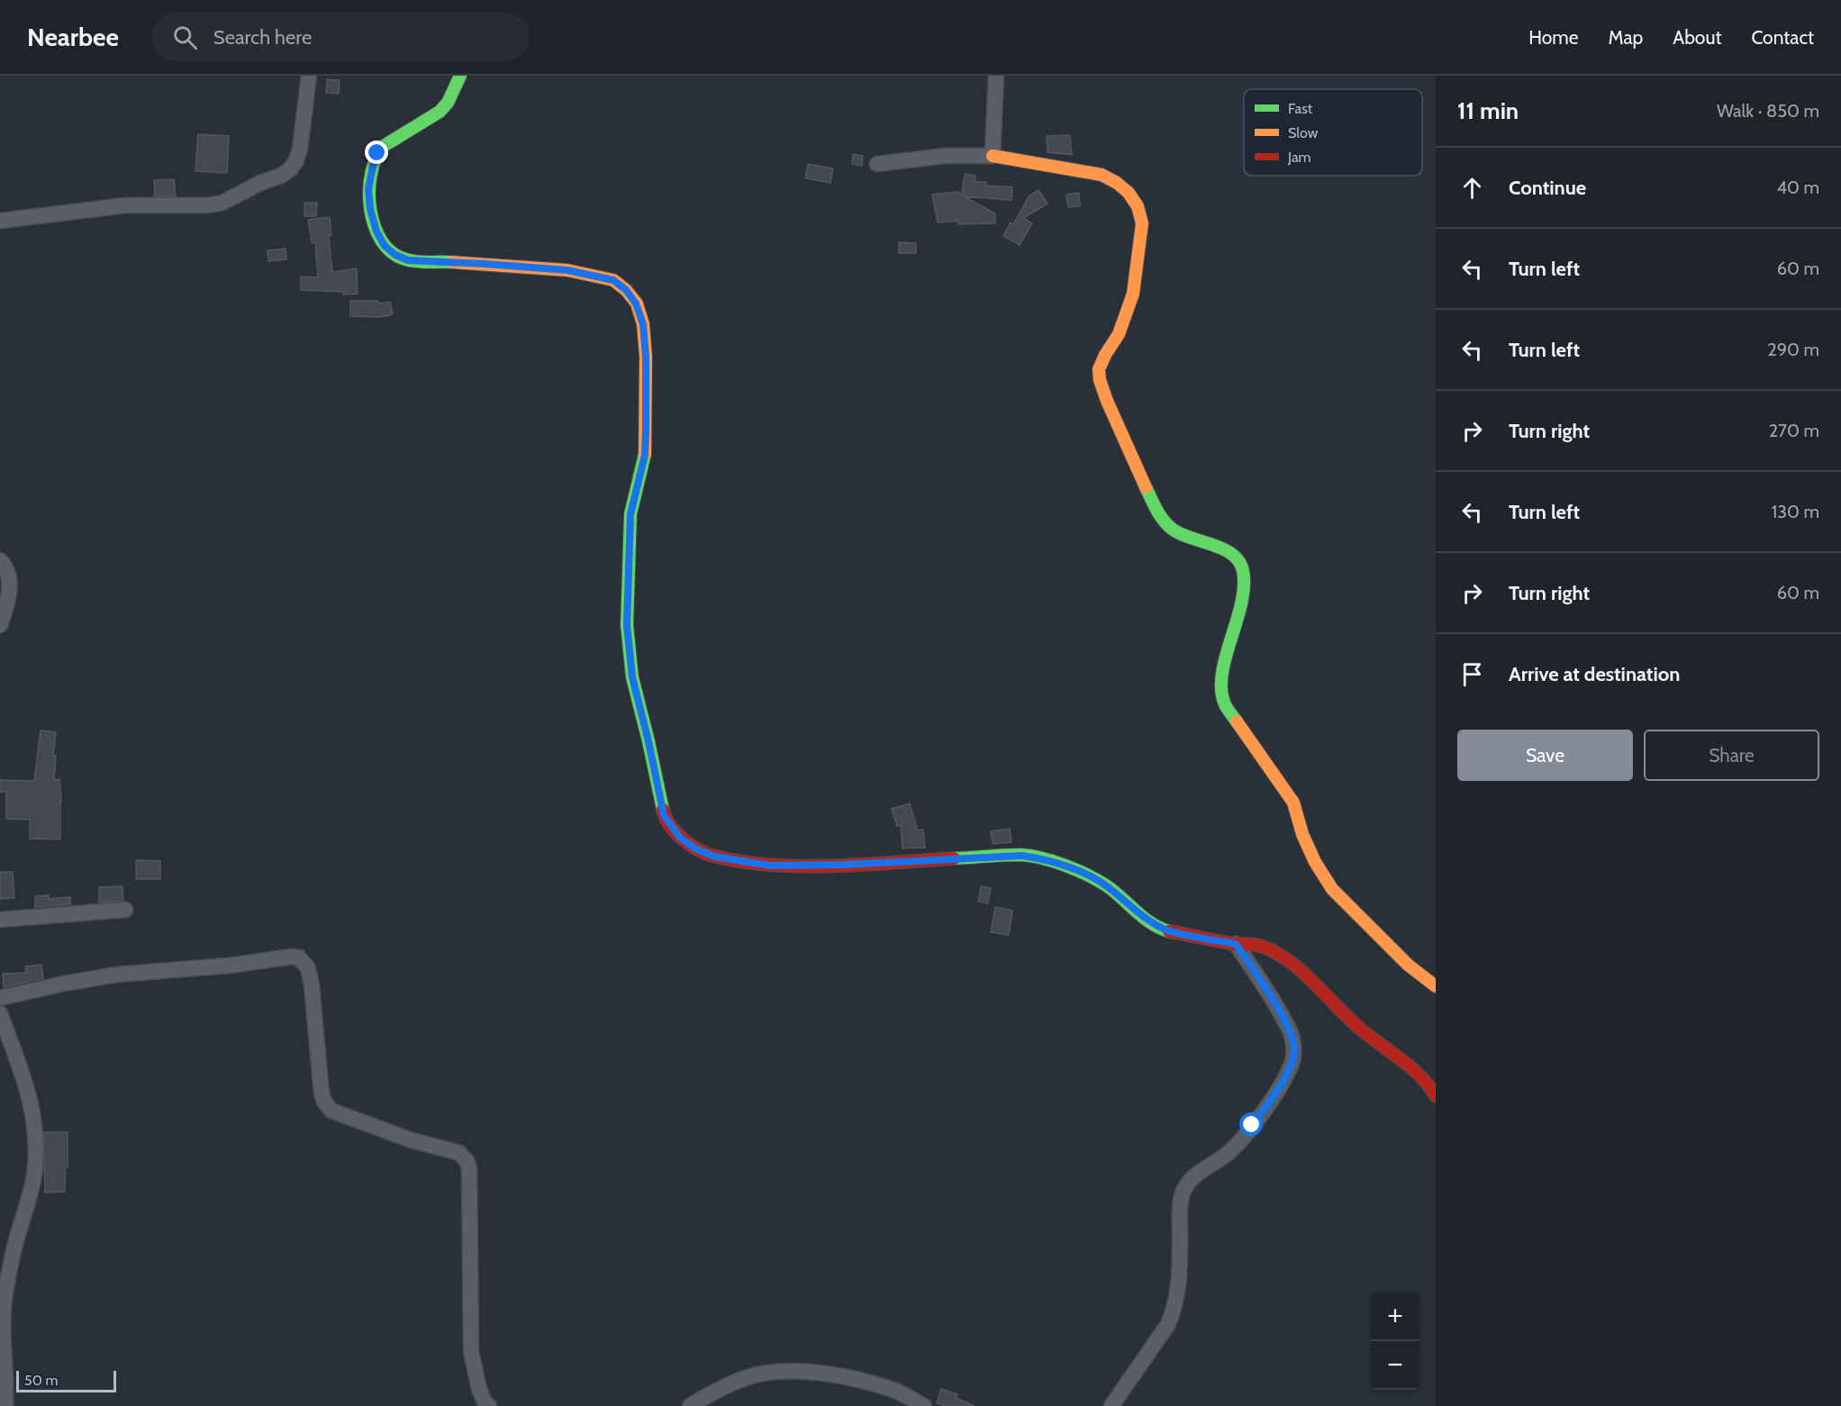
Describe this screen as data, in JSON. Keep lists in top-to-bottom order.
{
  "legend": ["Fast", "Slow", "Jam"],
  "scale_bar": "50 m",
  "page": {
    "header": "Nearbee",
    "search": "Search here",
    "nav": [
      "Home",
      "Map",
      "About",
      "Contact"
    ],
    "heading": ["11 min", "Walk · 850 m"],
    "list": [
      ["Continue", "40 m"],
      ["Turn left", "60 m"],
      ["Turn left", "290 m"],
      ["Turn right", "270 m"],
      ["Turn left", "130 m"],
      ["Turn right", "60 m"],
      "Arrive at destination"
    ],
    "buttons": ["Save", "Share"],
    "map_buttons": ["+", "−"],
    "scale": "50 m"
  }
}
